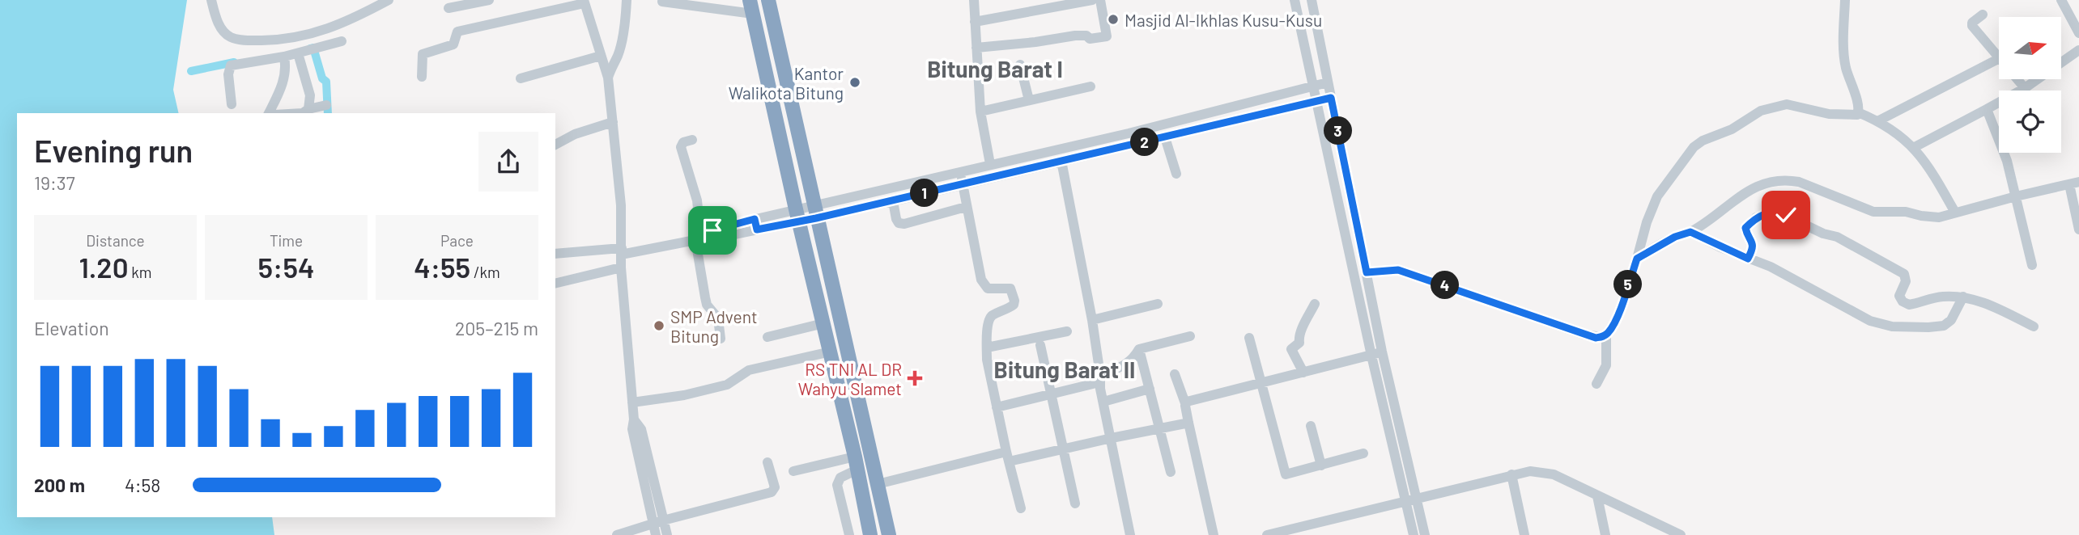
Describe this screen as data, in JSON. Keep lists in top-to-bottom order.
{
  "districts": ["Bitung Barat I", "Bitung Barat II"],
  "places": {
    "other": ["Masjid Al-Ikhlas Kusu-Kusu", "Kantor Walikota Bitung", "SMP Advent Bitung"],
    "health": ["RS TNI AL DR Wahyu Slamet"]
  },
  "north": "right",
  "page": {
    "heading": ["Evening run", "19:37"],
    "pins": [
      "3",
      "2",
      "1",
      "5",
      "4"
    ],
    "stats": [
      ["Distance", "1.20 km"],
      ["Time", "5:54"],
      ["Pace", "4:55 /km"]
    ],
    "chart": ["Elevation", "205–215 m"],
    "list": [
      {
        "name": "200 m",
        "note": "4:58"
      }
    ]
  }
}
